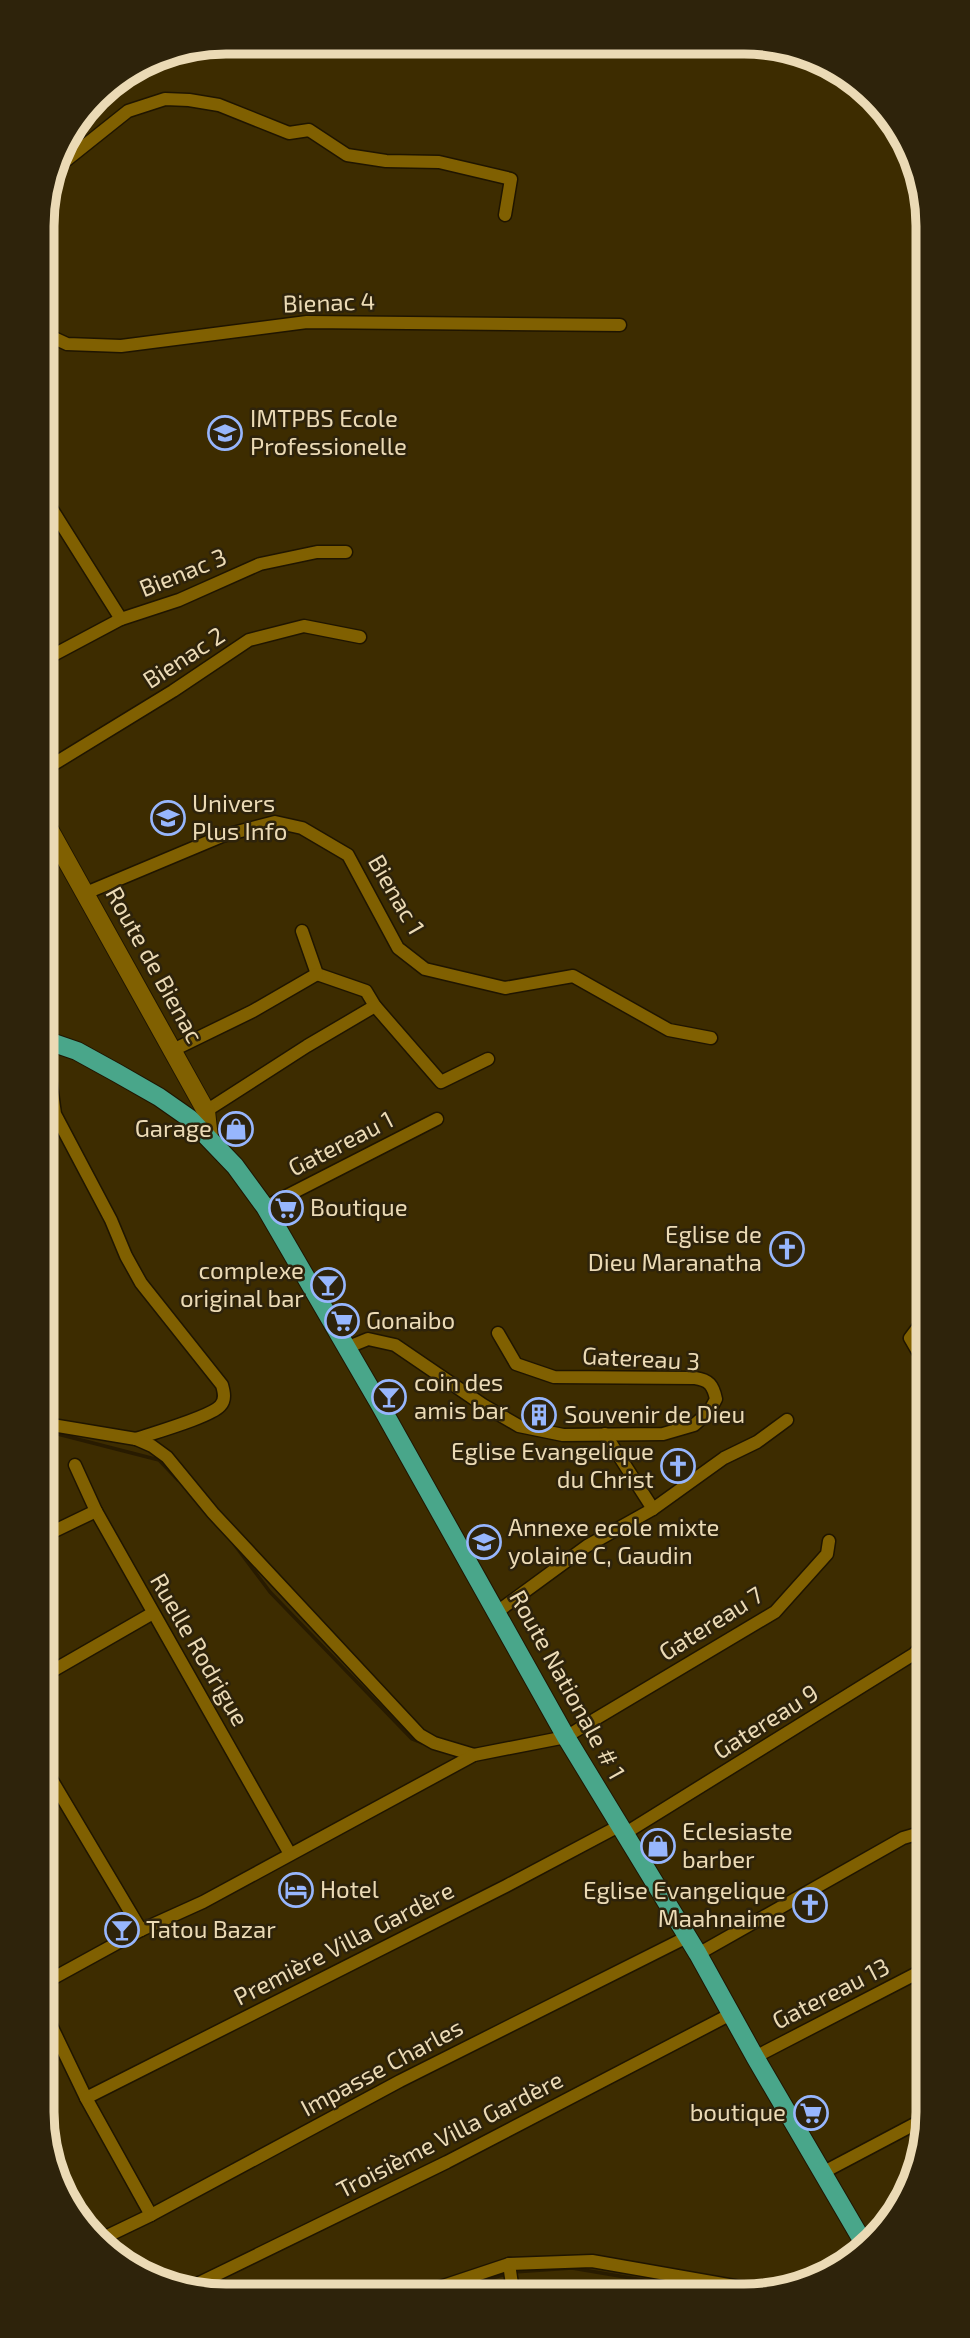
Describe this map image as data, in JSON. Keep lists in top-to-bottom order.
{
  "streets": {
    "main road": ["Route de Bienac", "Route Nationale # 1"],
    "street": [
      "Bienac 4",
      "Bienac 3",
      "Bienac 2",
      "Bienac 1",
      "Gatereau 1",
      "Gatereau 3",
      "Gatereau 7",
      "Ruelle Rodrigue",
      "Gatereau 9",
      "Première Villa Gardère",
      "Gatereau 13",
      "Impasse Charles",
      "Troisième Villa Gardère"
    ]
  },
  "crossings": [
    ["Bienac 1", "Route de Bienac"],
    ["Route de Bienac", "Route Nationale # 1"],
    ["Gatereau 1", "Route Nationale # 1"],
    ["Gatereau 3", "Route Nationale # 1"],
    ["Gatereau 7", "Route Nationale # 1"],
    ["Route Nationale # 1", "Gatereau 9"],
    ["Route Nationale # 1", "Première Villa Gardère"],
    ["Route Nationale # 1", "Gatereau 13"],
    ["Route Nationale # 1", "Impasse Charles"],
    ["Route Nationale # 1", "Troisième Villa Gardère"],
    ["Gatereau 9", "Première Villa Gardère"]
  ],
  "places": {
    "school or university": ["IMTPBS Ecole Professionelle", "Univers Plus Info", "Annexe ecole mixte yolaine C, Gaudin"],
    "shop": ["Garage", "Eclesiaste barber"],
    "supermarket": ["Boutique", "Gonaibo", "boutique"],
    "church": ["Eglise de Dieu Maranatha", "Eglise Evangelique du Christ", "Eglise Evangelique Maahnaime"],
    "bar": ["complexe original bar", "coin des amis bar", "Tatou Bazar"],
    "building": ["Souvenir de Dieu"],
    "hotel": ["Hotel"]
  }
}
